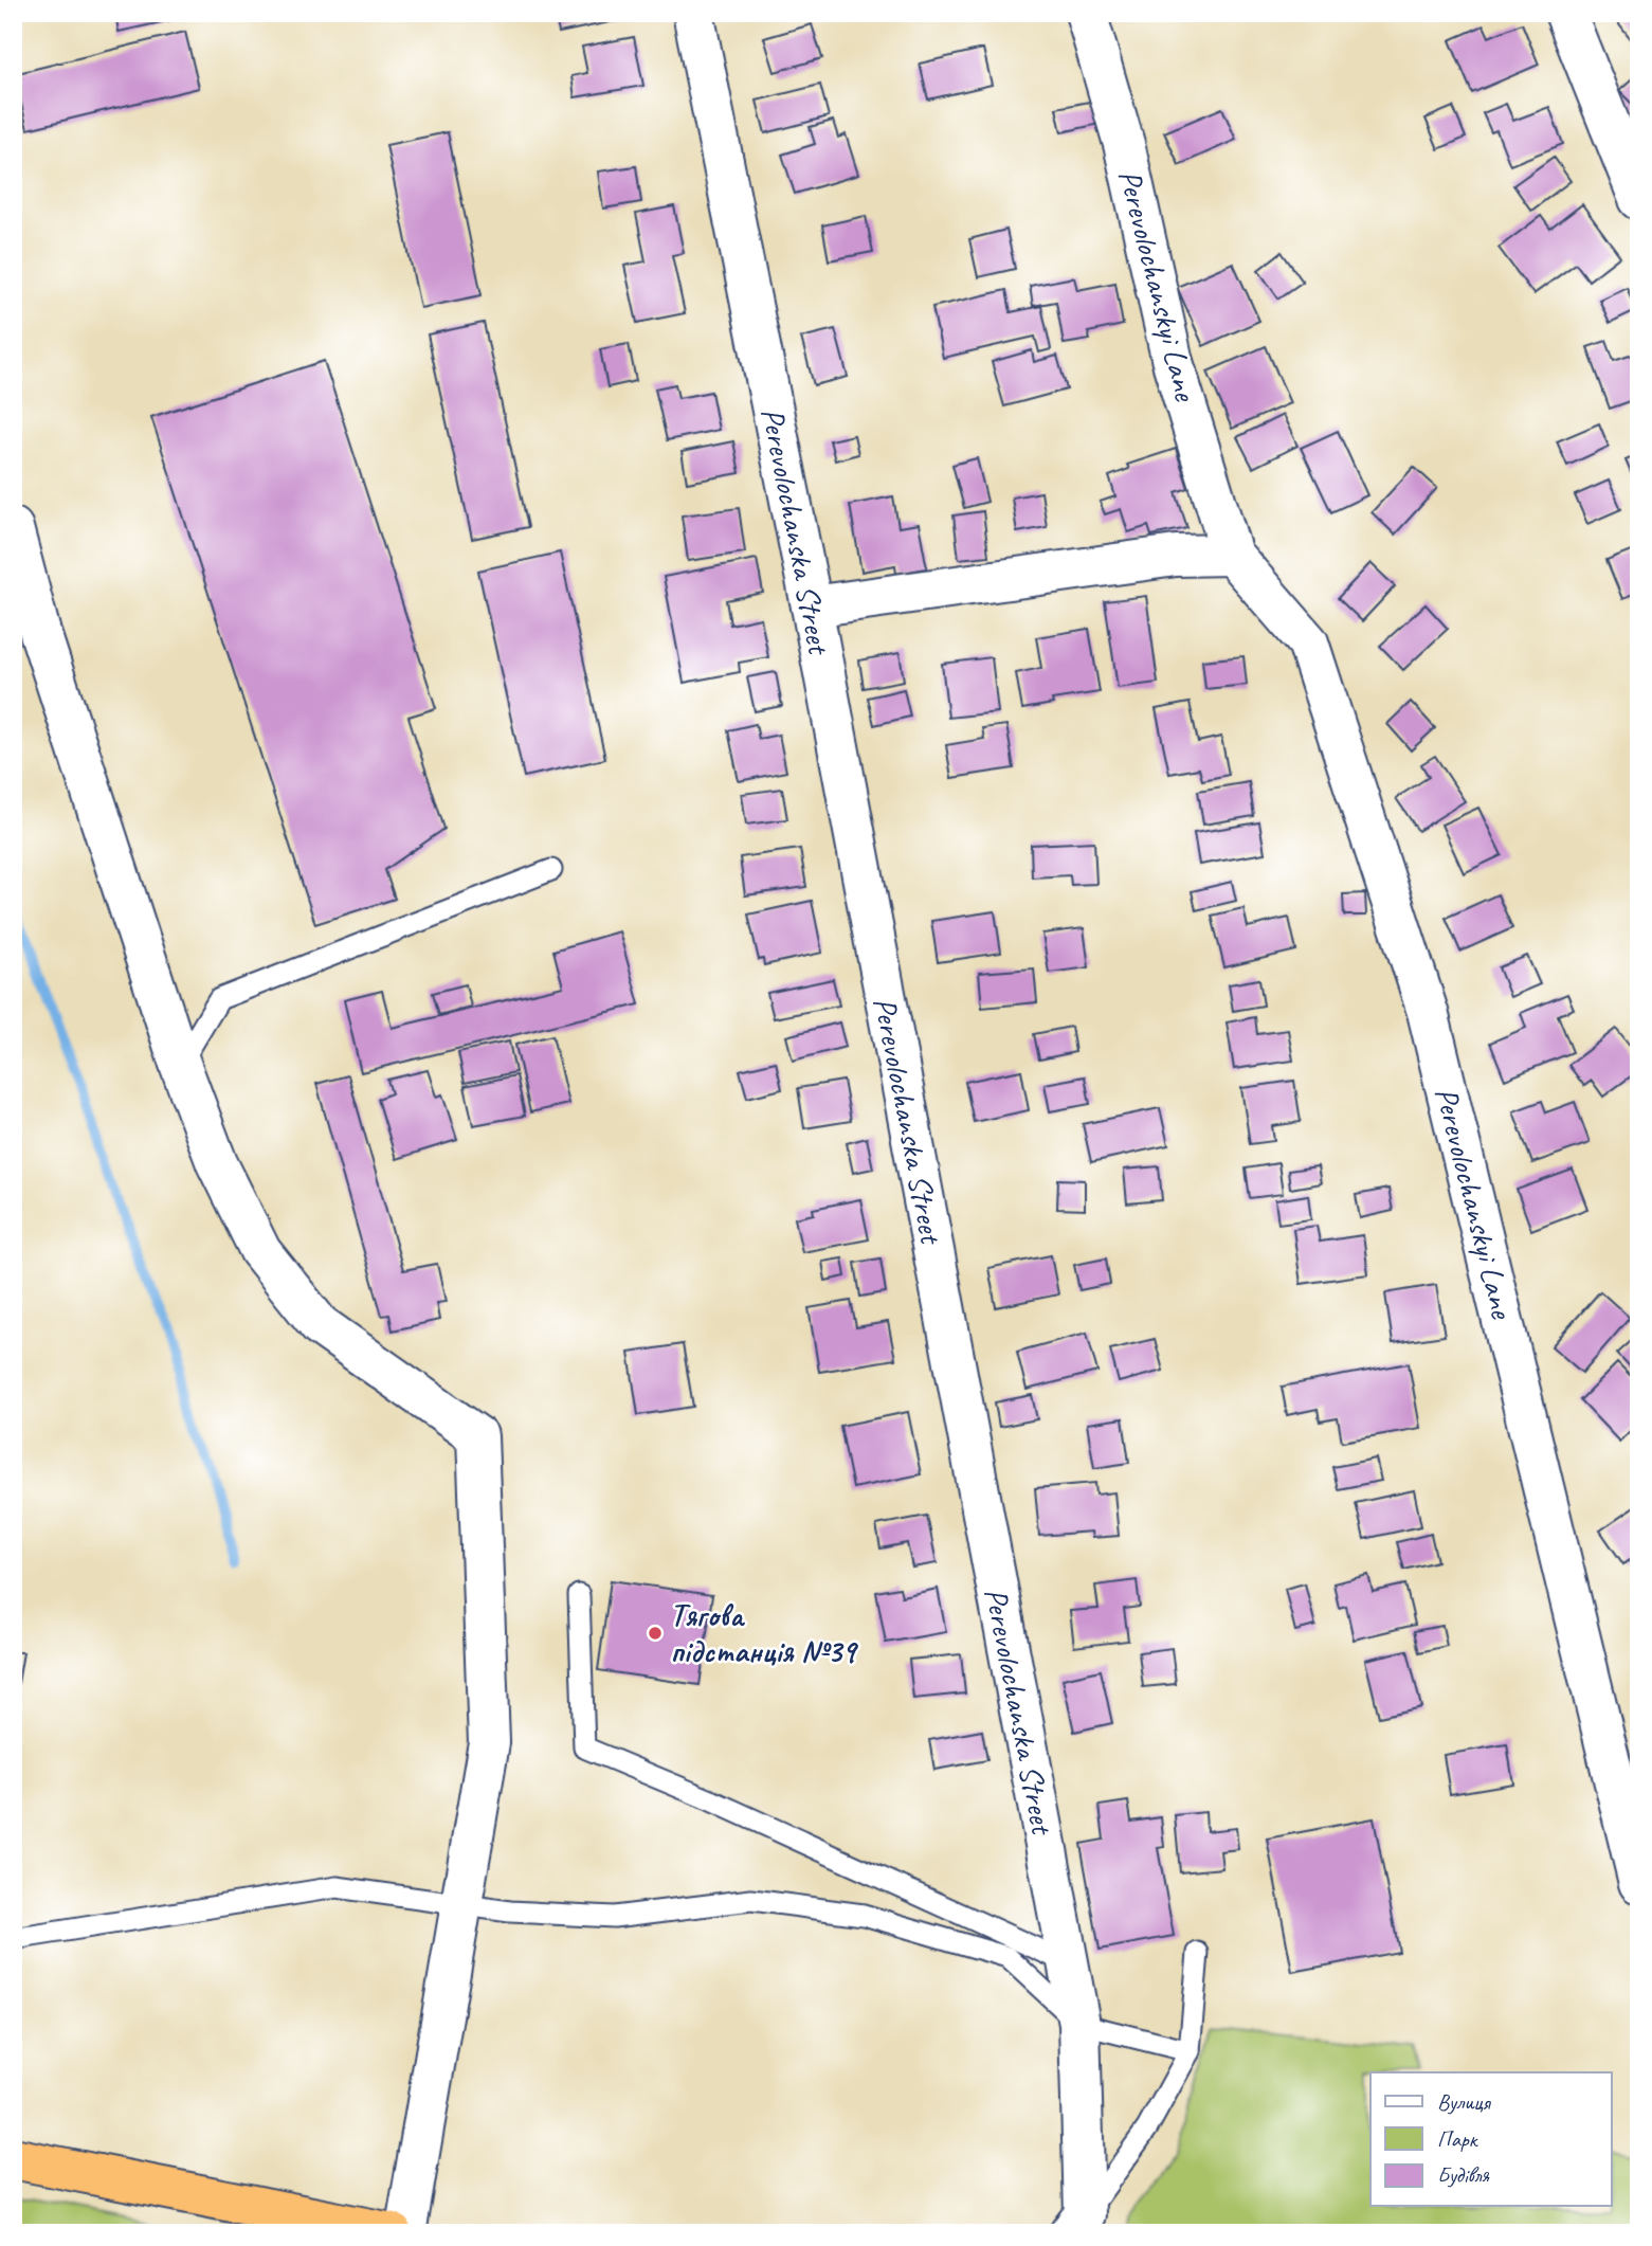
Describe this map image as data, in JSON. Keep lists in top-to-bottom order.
{
  "streets": {
    "street": ["Perevolochanskyi Lane", "Perevolochanska Street"]
  },
  "places": ["Тягова пiдстанцiя №39"],
  "legend": ["Вулиця", "Парк", "Будівля"]
}
